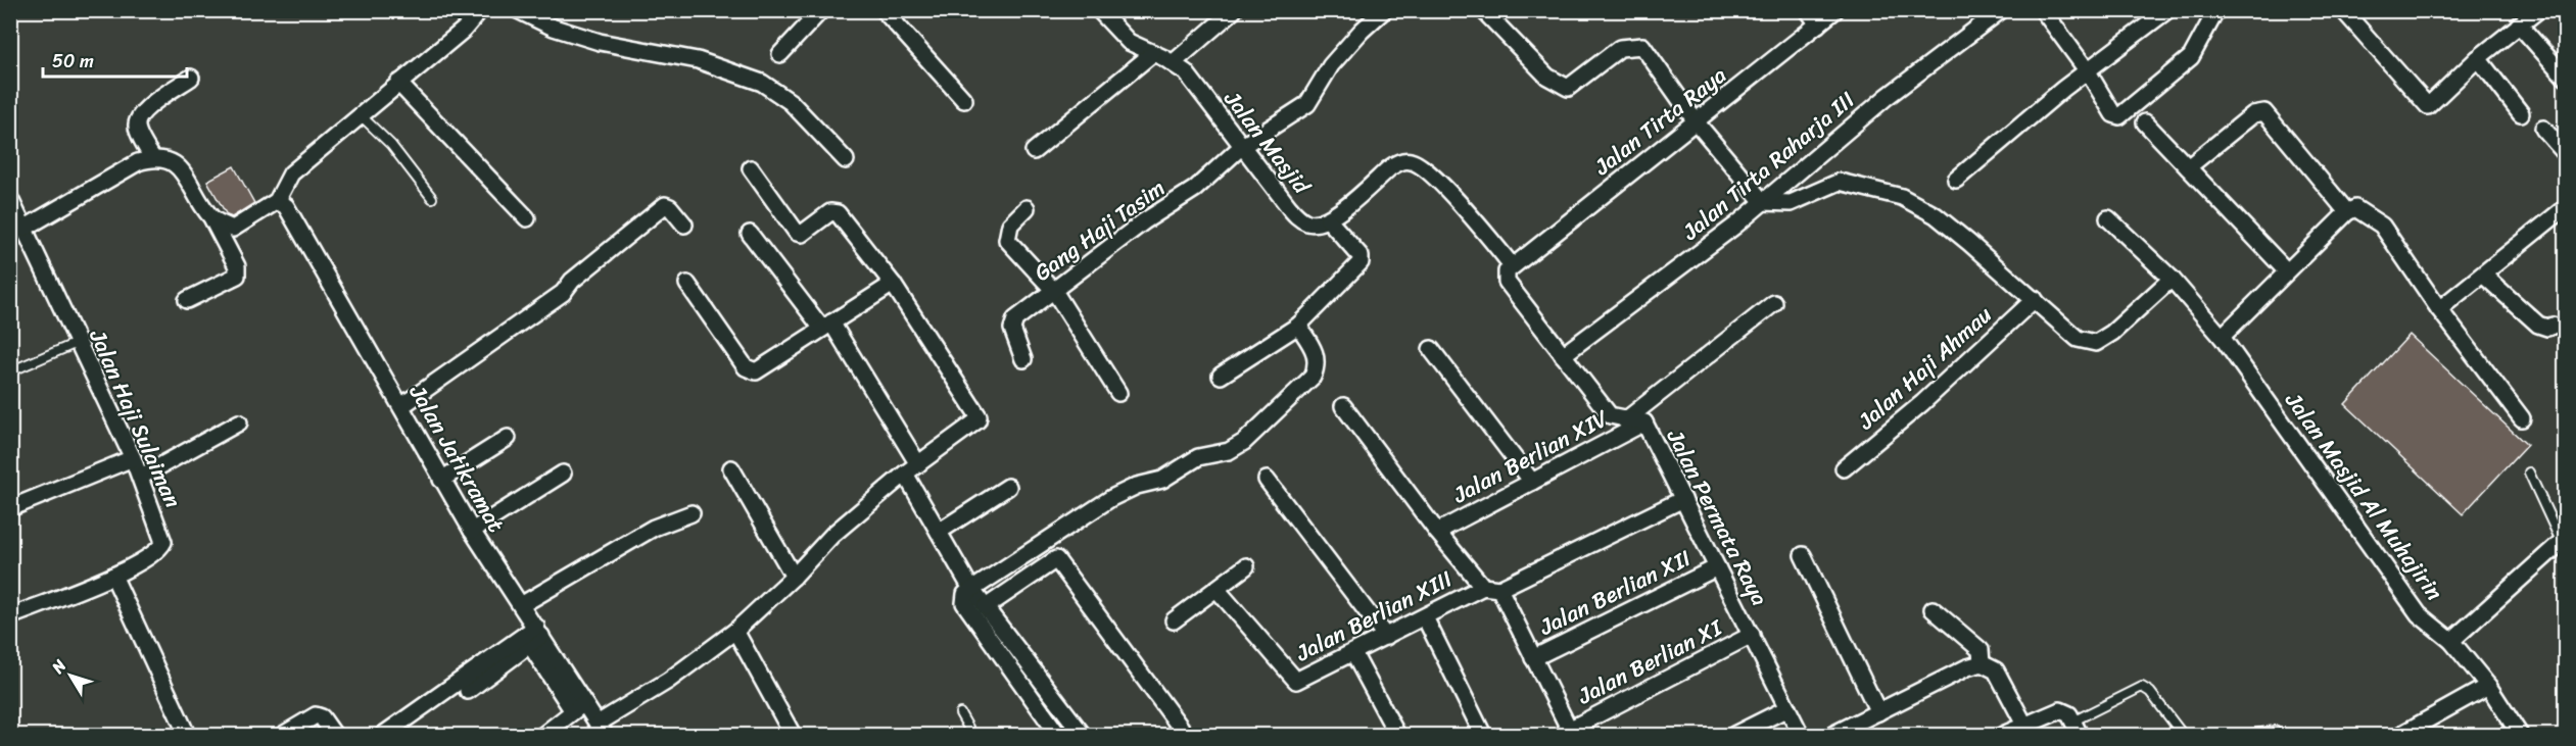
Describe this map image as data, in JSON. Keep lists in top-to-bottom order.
{
  "streets": {
    "street": [
      "Jalan Tirta Raya",
      "Jalan Masjid",
      "Jalan Tirta Raharja III",
      "Gang Haji Tasim",
      "Jalan Haji Ahmau",
      "Jalan Haji Sulaiman",
      "Jalan Berlian XIV",
      "Jalan Jatikramat",
      "Jalan Masjid Al Muhajirin",
      "Jalan Permata Raya",
      "Jalan Berlian XII",
      "Jalan Berlian XIII",
      "Jalan Berlian XI"
    ]
  },
  "crossings": [
    ["Jalan Tirta Raya", "Jalan Permata Raya"],
    ["Jalan Masjid", "Gang Haji Tasim"],
    ["Jalan Tirta Raharja III", "Jalan Permata Raya"],
    ["Jalan Berlian XIV", "Jalan Permata Raya"],
    ["Jalan Permata Raya", "Jalan Berlian XII"],
    ["Jalan Permata Raya", "Jalan Berlian XI"]
  ],
  "scale_bar": "50 m",
  "north": "top left"
}
